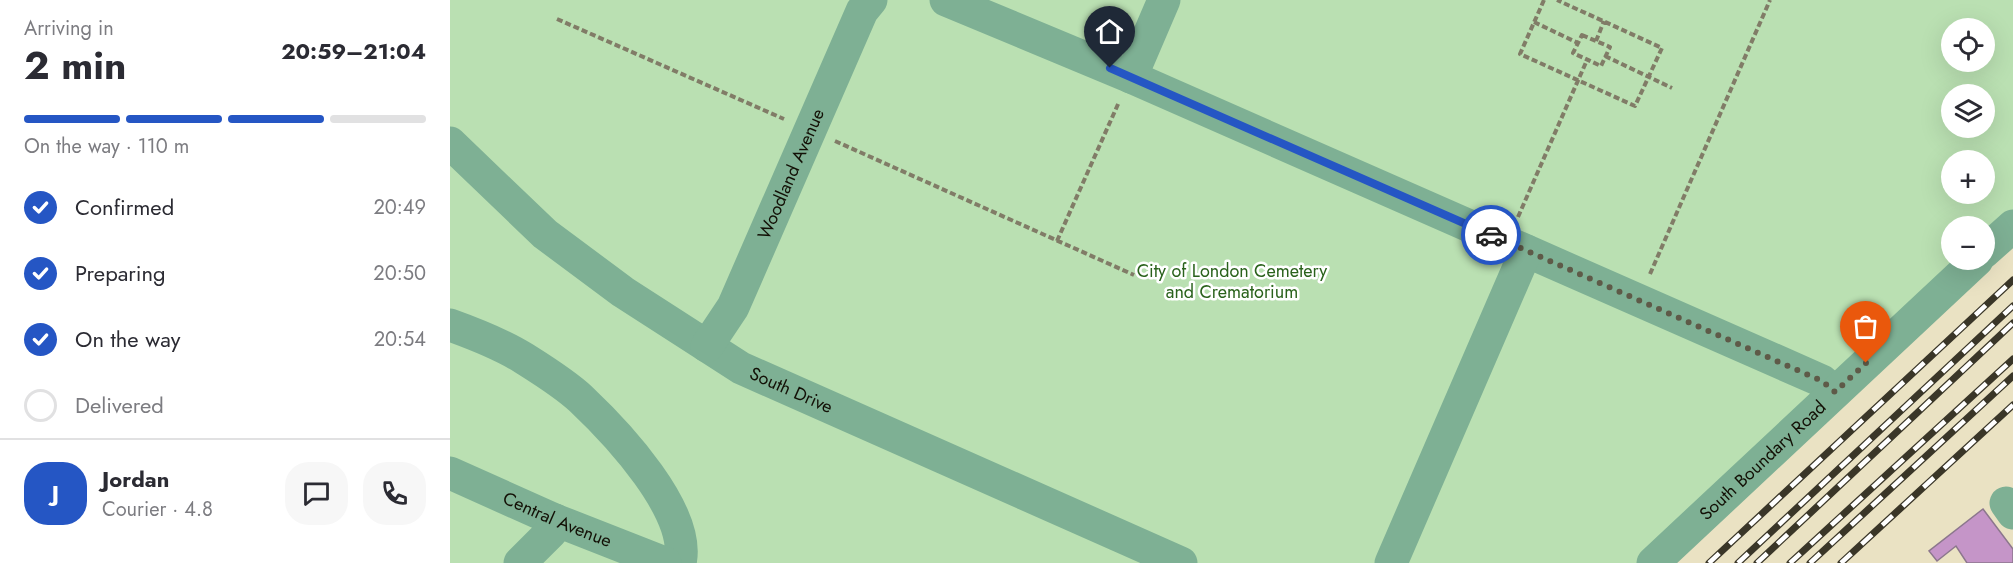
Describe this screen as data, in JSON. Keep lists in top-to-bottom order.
{
  "streets": {
    "lane": [
      "Woodland Avenue",
      "South Drive",
      "South Boundary Road",
      "Central Avenue"
    ]
  },
  "crossings": [
    ["Woodland Avenue", "South Drive"]
  ],
  "parks": ["City of London Cemetery and Crematorium"],
  "page": {
    "heading": ["2 min", "Arriving in", "20:59–21:04"],
    "panel": ["Jordan", "Courier · 4.8"],
    "map_buttons": ["+", "−"],
    "bar": "On the way · 110 m",
    "list": [
      ["Confirmed", "20:49"],
      ["Preparing", "20:50"],
      ["On the way", "20:54"],
      "Delivered"
    ],
    "round": "J"
  }
}
